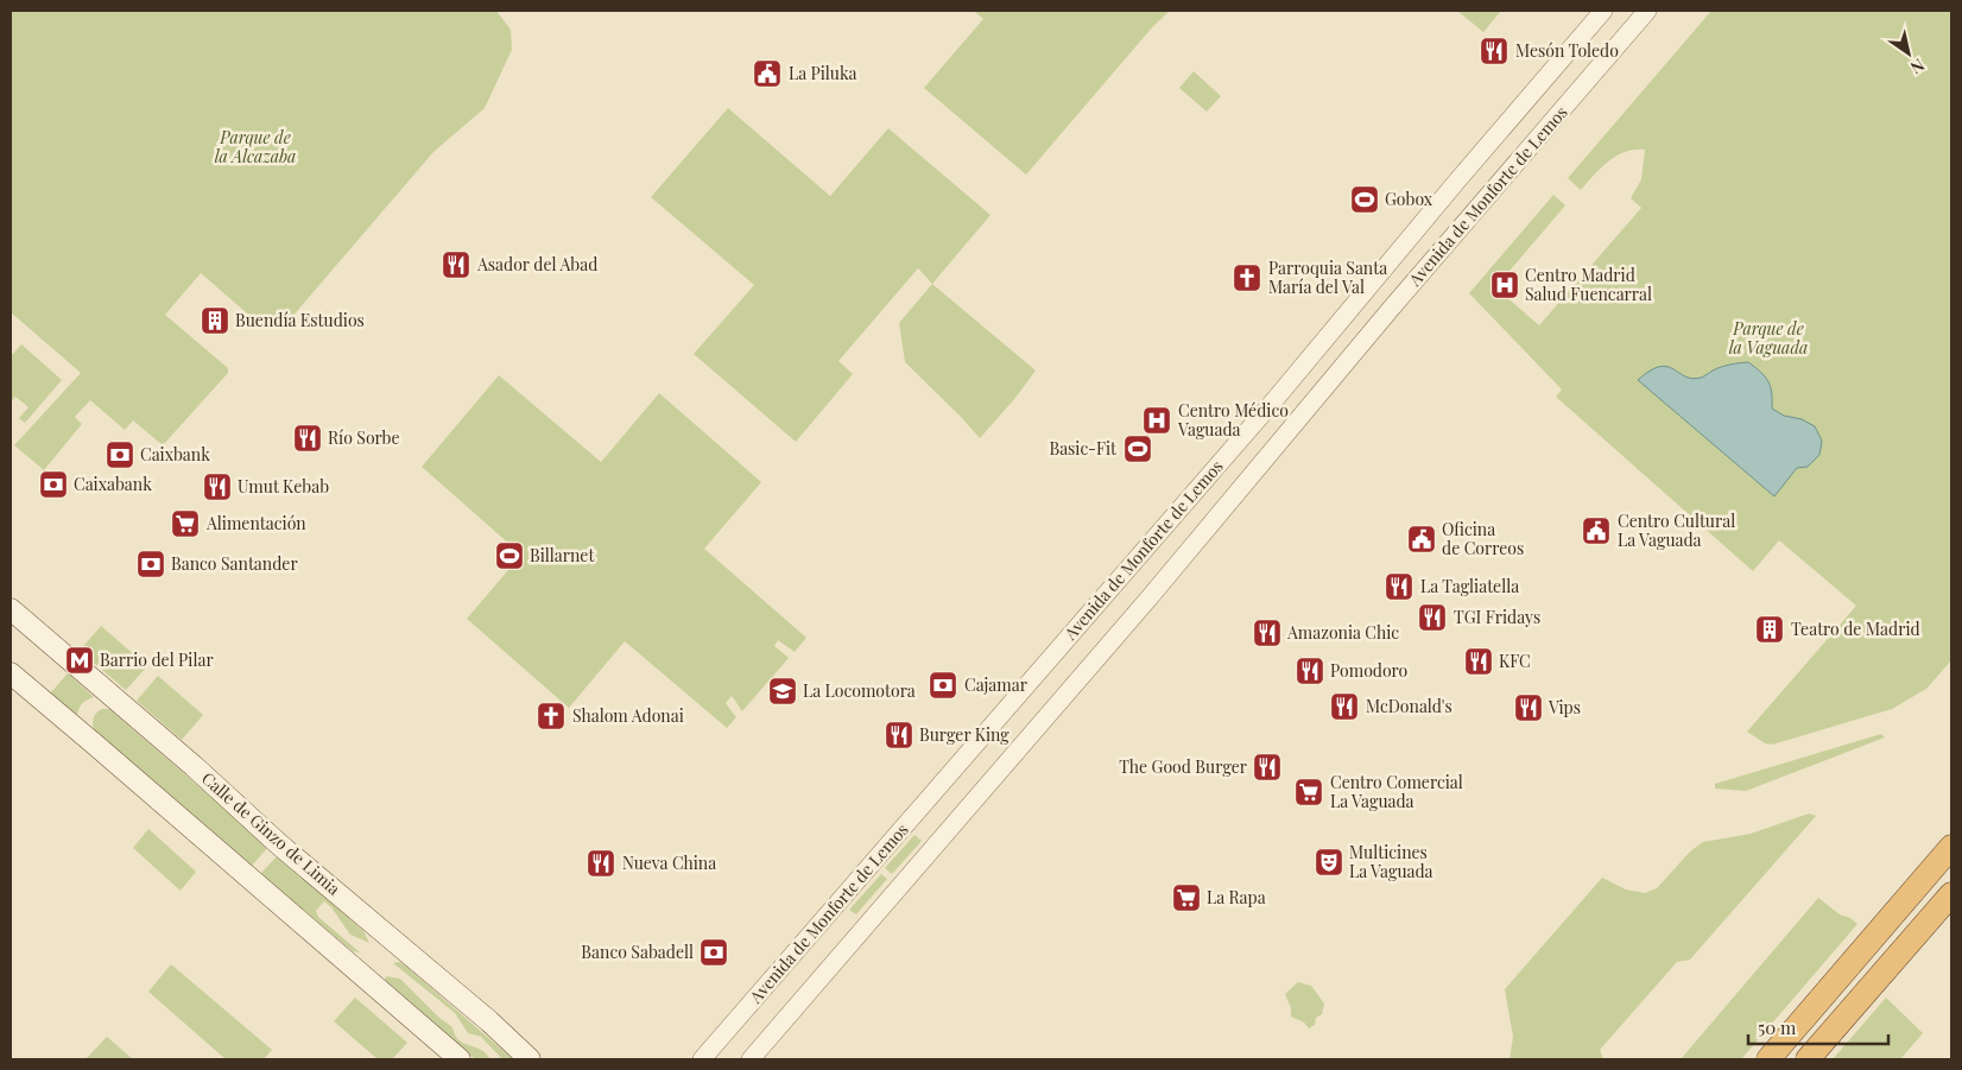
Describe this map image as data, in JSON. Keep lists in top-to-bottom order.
{
  "streets": {
    "main road": ["Calle de Ginzo de Limia"],
    "street": ["Avenida de Monforte de Lemos"]
  },
  "parks": ["Parque de la Alcazaba", "Parque de la Vaguada"],
  "places": {
    "restaurant": [
      "Mesón Toledo",
      "Asador del Abad",
      "Río Sorbe",
      "Umut Kebab",
      "La Tagliatella",
      "TGI Fridays",
      "Amazonia Chic",
      "KFC",
      "Pomodoro",
      "McDonald's",
      "Vips",
      "Burger King",
      "The Good Burger",
      "Nueva China"
    ],
    "public building": ["La Piluka", "Centro Cultural La Vaguada", "Oficina de Correos"],
    "sports": ["Gobox", "Basic-Fit", "Billarnet"],
    "church": ["Parroquia Santa María del Val", "Shalom Adonai"],
    "hospital": ["Centro Madrid Salud Fuencarral", "Centro Médico Vaguada"],
    "building": ["Buendía Estudios", "Teatro de Madrid"],
    "bank": [
      "Caixbank",
      "Caixabank",
      "Banco Santander",
      "Cajamar",
      "Banco Sabadell"
    ],
    "supermarket": ["Alimentación", "Centro Comercial La Vaguada", "La Rapa"],
    "metro station": ["Barrio del Pilar"],
    "school or university": ["La Locomotora"],
    "theatre": ["Multicines La Vaguada"]
  },
  "scale_bar": "50 m",
  "north": "bottom right"
}
